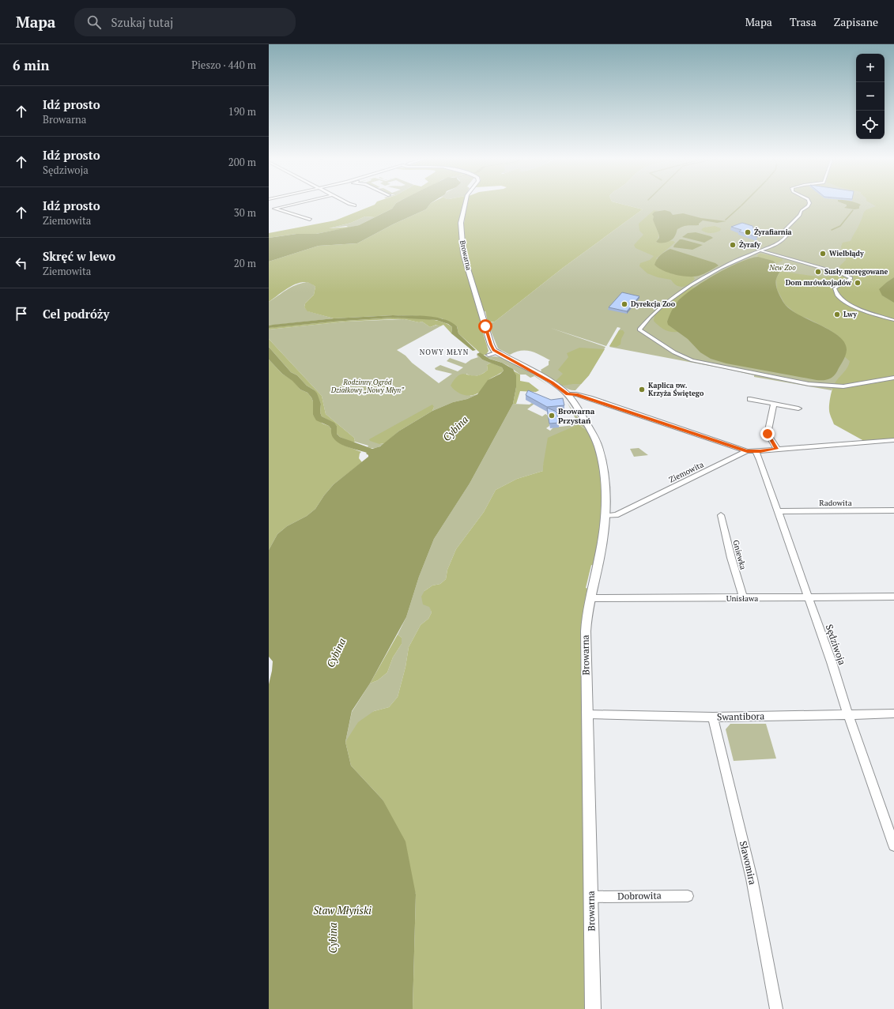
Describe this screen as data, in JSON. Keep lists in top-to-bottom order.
{
  "streets": {
    "street": [
      "Browarna",
      "Ziemowita",
      "Radowita",
      "Gniewka",
      "Unisława",
      "Sędziwoja",
      "Swantibora",
      "Sławomira",
      "Dobrowita"
    ]
  },
  "crossings": [
    ["Browarna", "Ziemowita"],
    ["Browarna", "Unisława"],
    ["Browarna", "Swantibora"],
    ["Browarna", "Dobrowita"],
    ["Ziemowita", "Sędziwoja"],
    ["Radowita", "Sędziwoja"],
    ["Gniewka", "Unisława"],
    ["Unisława", "Sędziwoja"],
    ["Sędziwoja", "Swantibora"],
    ["Swantibora", "Sławomira"]
  ],
  "districts": ["NOWY MŁYN"],
  "water": ["Cybina", "Staw Młyński"],
  "parks": ["New Zoo", "Rodzinny Ogród Działkowy „Nowy Młyn”"],
  "places": [
    "Żyrafiarnia",
    "Żyrafy",
    "Wielbłądy",
    "Susły moręgowane",
    "Dom mrówkojadów",
    "Dyrekcja Zoo",
    "Lwy",
    "Kaplica pw. Krzyża Świętego",
    "Browarna Przystań"
  ],
  "page": {
    "header": "Mapa",
    "search": "Szukaj tutaj",
    "nav": ["Mapa", "Trasa", "Zapisane"],
    "heading": ["6 min", "Pieszo · 440 m"],
    "map_buttons": ["+", "−"],
    "list": [
      ["Idź prosto", "Browarna", "190 m"],
      ["Idź prosto", "Sędziwoja", "200 m"],
      ["Idź prosto", "Ziemowita", "30 m"],
      ["Skręć w lewo", "Ziemowita", "20 m"],
      "Cel podróży"
    ]
  }
}
